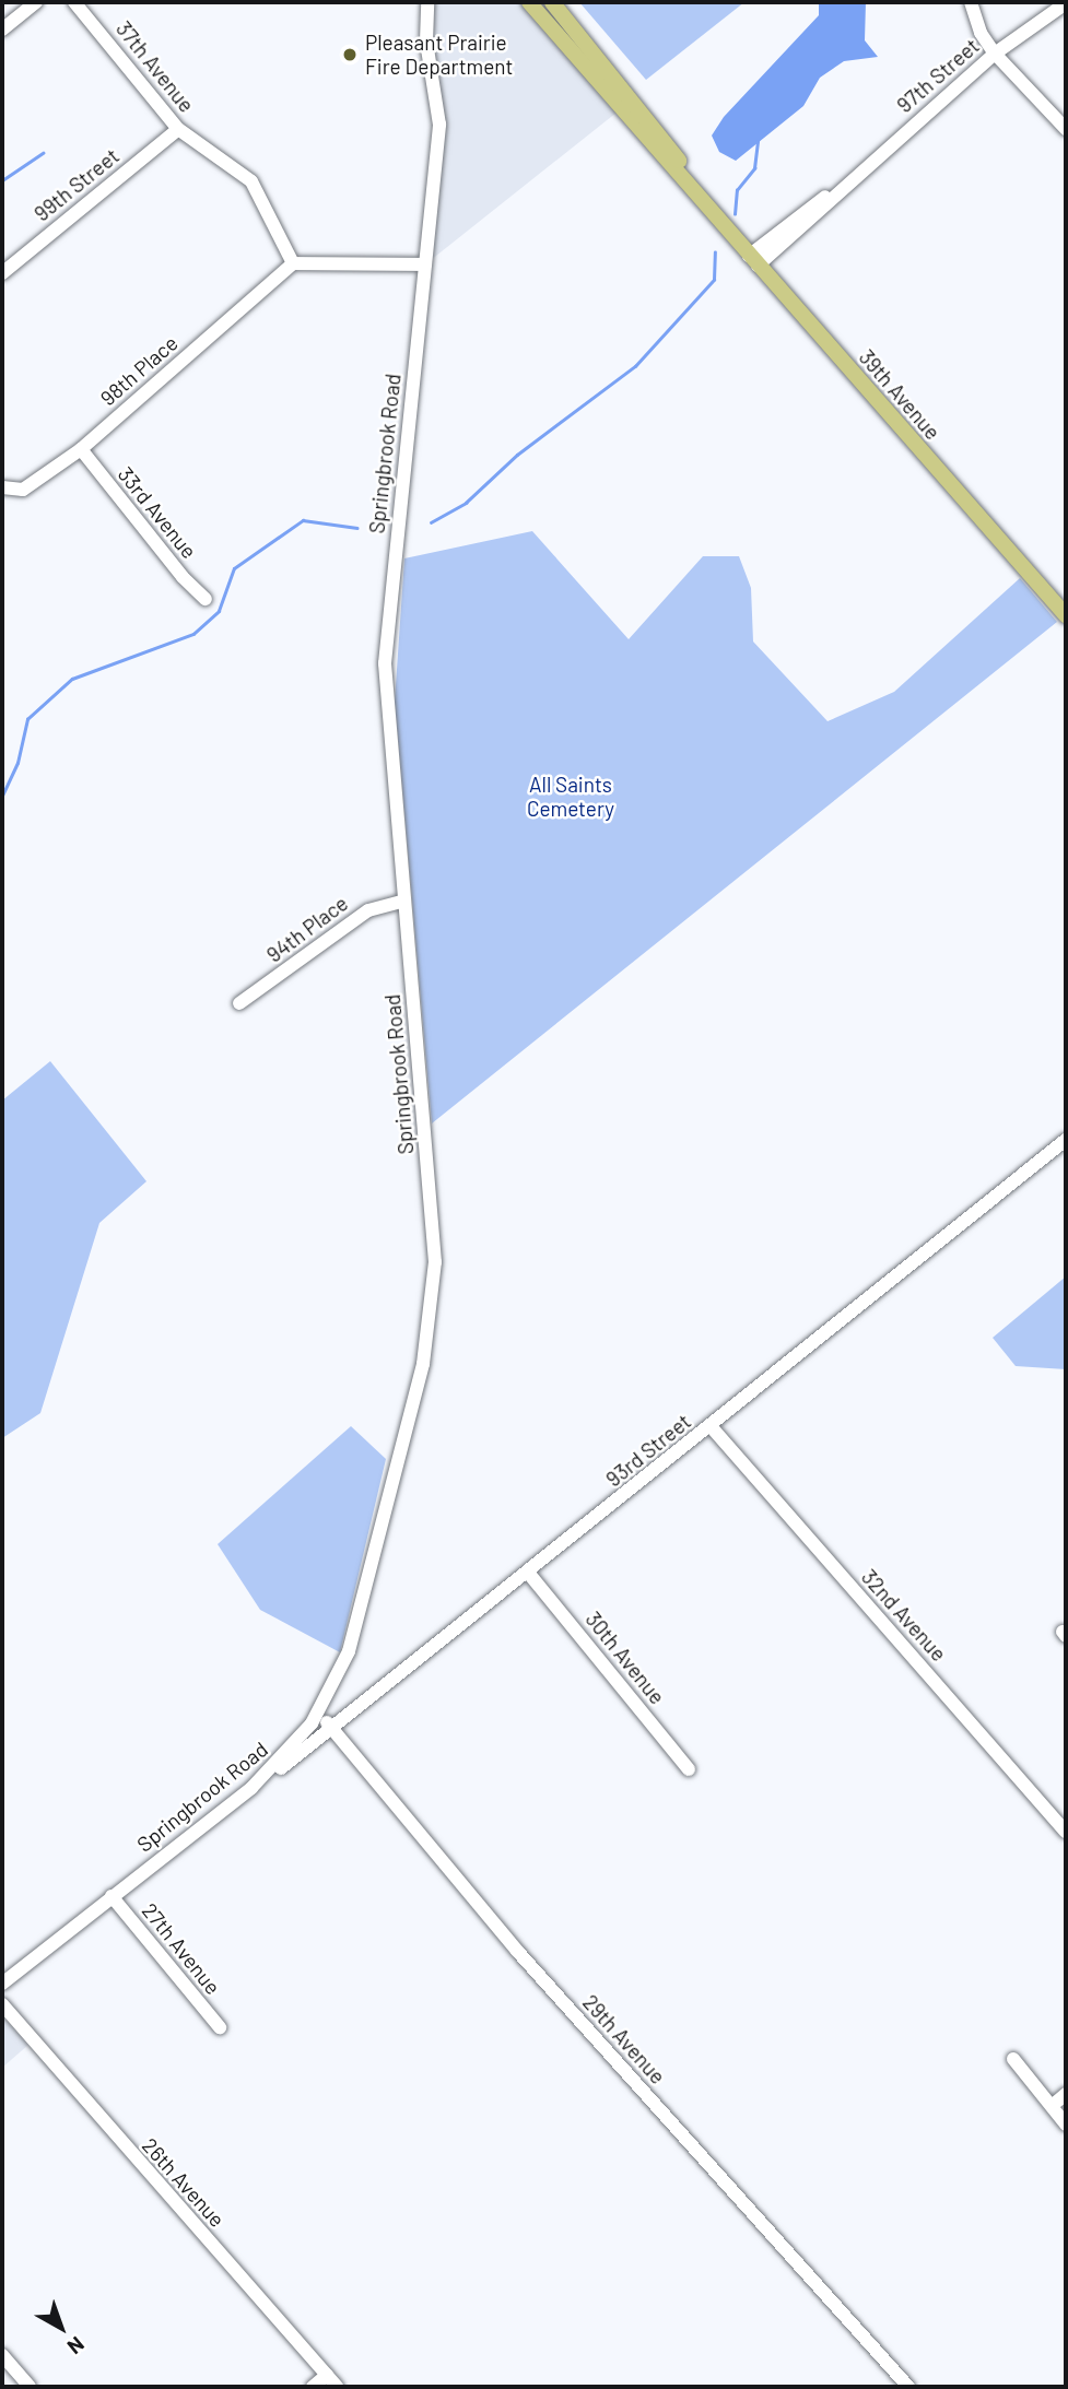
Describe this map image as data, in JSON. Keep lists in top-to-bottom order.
{
  "streets": {
    "main road": ["39th Avenue"],
    "street": [
      "37th Avenue",
      "97th Street",
      "99th Street",
      "98th Place",
      "Springbrook Road",
      "33rd Avenue",
      "94th Place",
      "93rd Street",
      "32nd Avenue",
      "30th Avenue",
      "27th Avenue",
      "29th Avenue",
      "26th Avenue"
    ]
  },
  "crossings": [
    ["37th Avenue", "99th Street"],
    ["37th Avenue", "98th Place"],
    ["97th Street", "39th Avenue"],
    ["98th Place", "33rd Avenue"],
    ["Springbrook Road", "94th Place"],
    ["Springbrook Road", "93rd Street"],
    ["Springbrook Road", "27th Avenue"],
    ["Springbrook Road", "29th Avenue"],
    ["93rd Street", "32nd Avenue"],
    ["93rd Street", "30th Avenue"],
    ["93rd Street", "29th Avenue"]
  ],
  "parks": ["All Saints Cemetery"],
  "places": ["Pleasant Prairie Fire Department"],
  "north": "bottom right"
}
